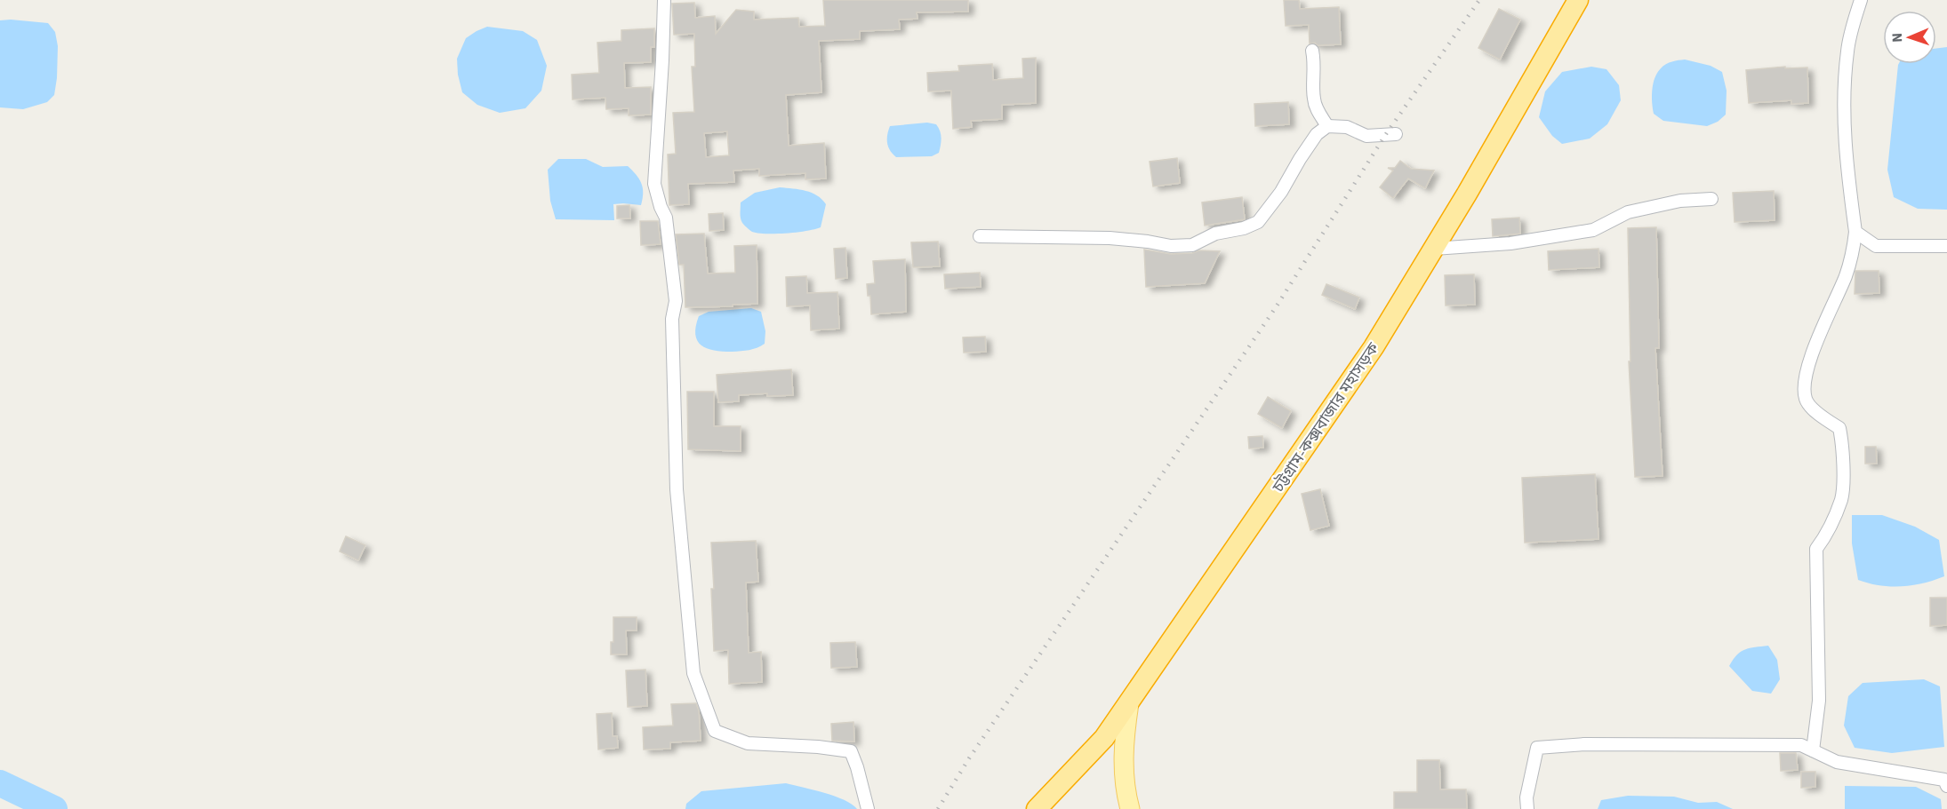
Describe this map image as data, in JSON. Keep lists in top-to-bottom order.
{
  "streets": {
    "highway": ["চট্টগ্রাম-কক্সবাজার মহাসড়ক"]
  },
  "north": "left"
}
